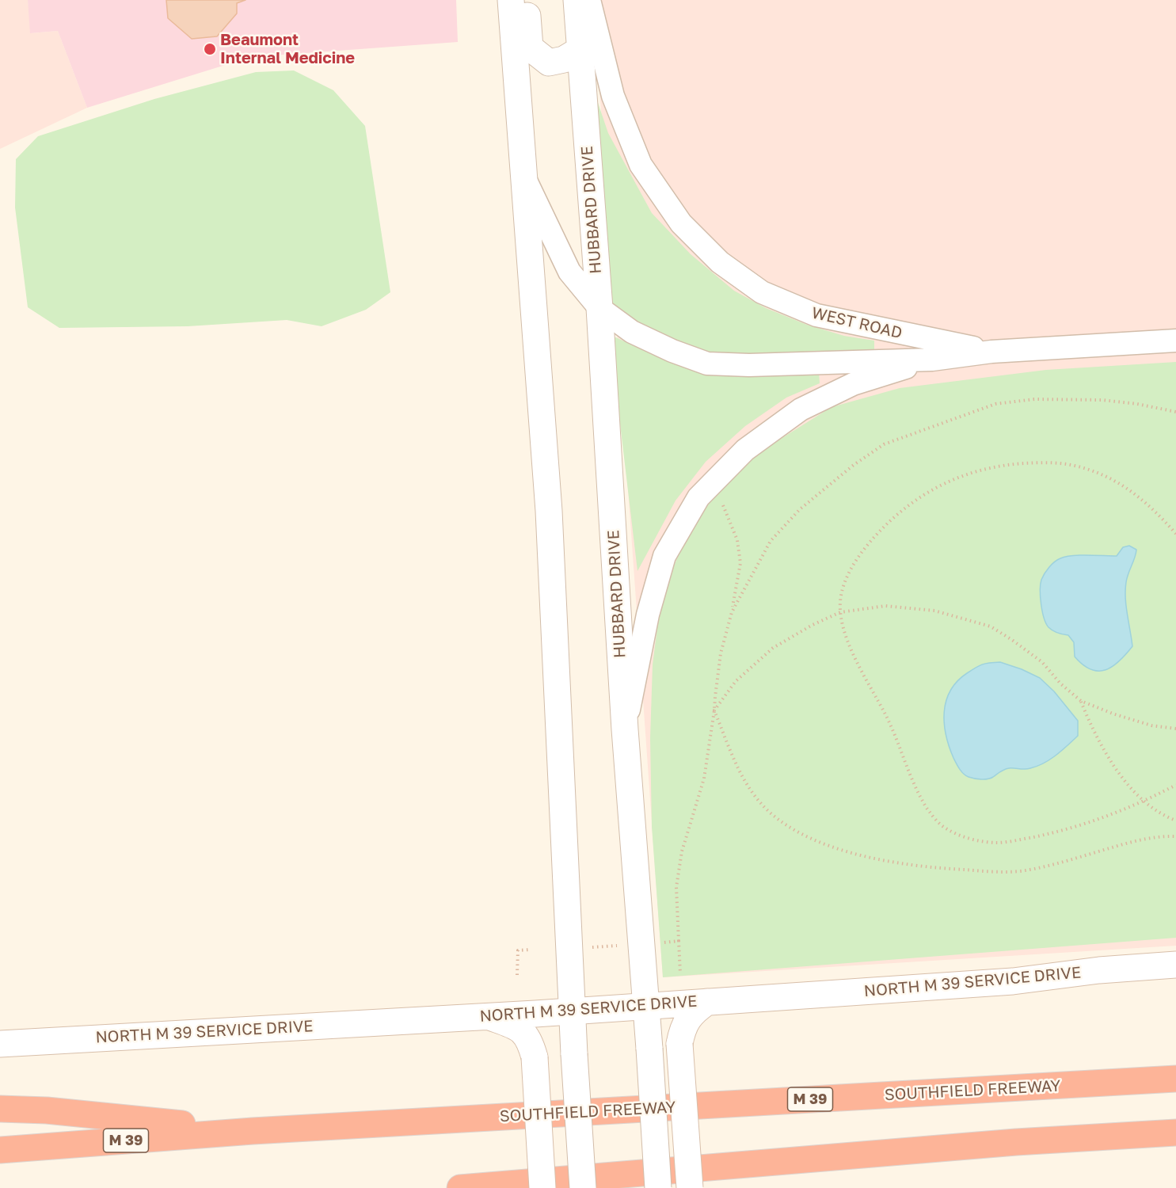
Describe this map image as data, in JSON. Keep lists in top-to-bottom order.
{
  "streets": {
    "highway": ["SOUTHFIELD FREEWAY", "M 39"],
    "street": ["HUBBARD DRIVE", "WEST ROAD", "NORTH M 39 SERVICE DRIVE"]
  },
  "crossings": [
    ["HUBBARD DRIVE", "WEST ROAD"],
    ["HUBBARD DRIVE", "NORTH M 39 SERVICE DRIVE"]
  ],
  "places": ["Beaumont Internal Medicine"]
}
